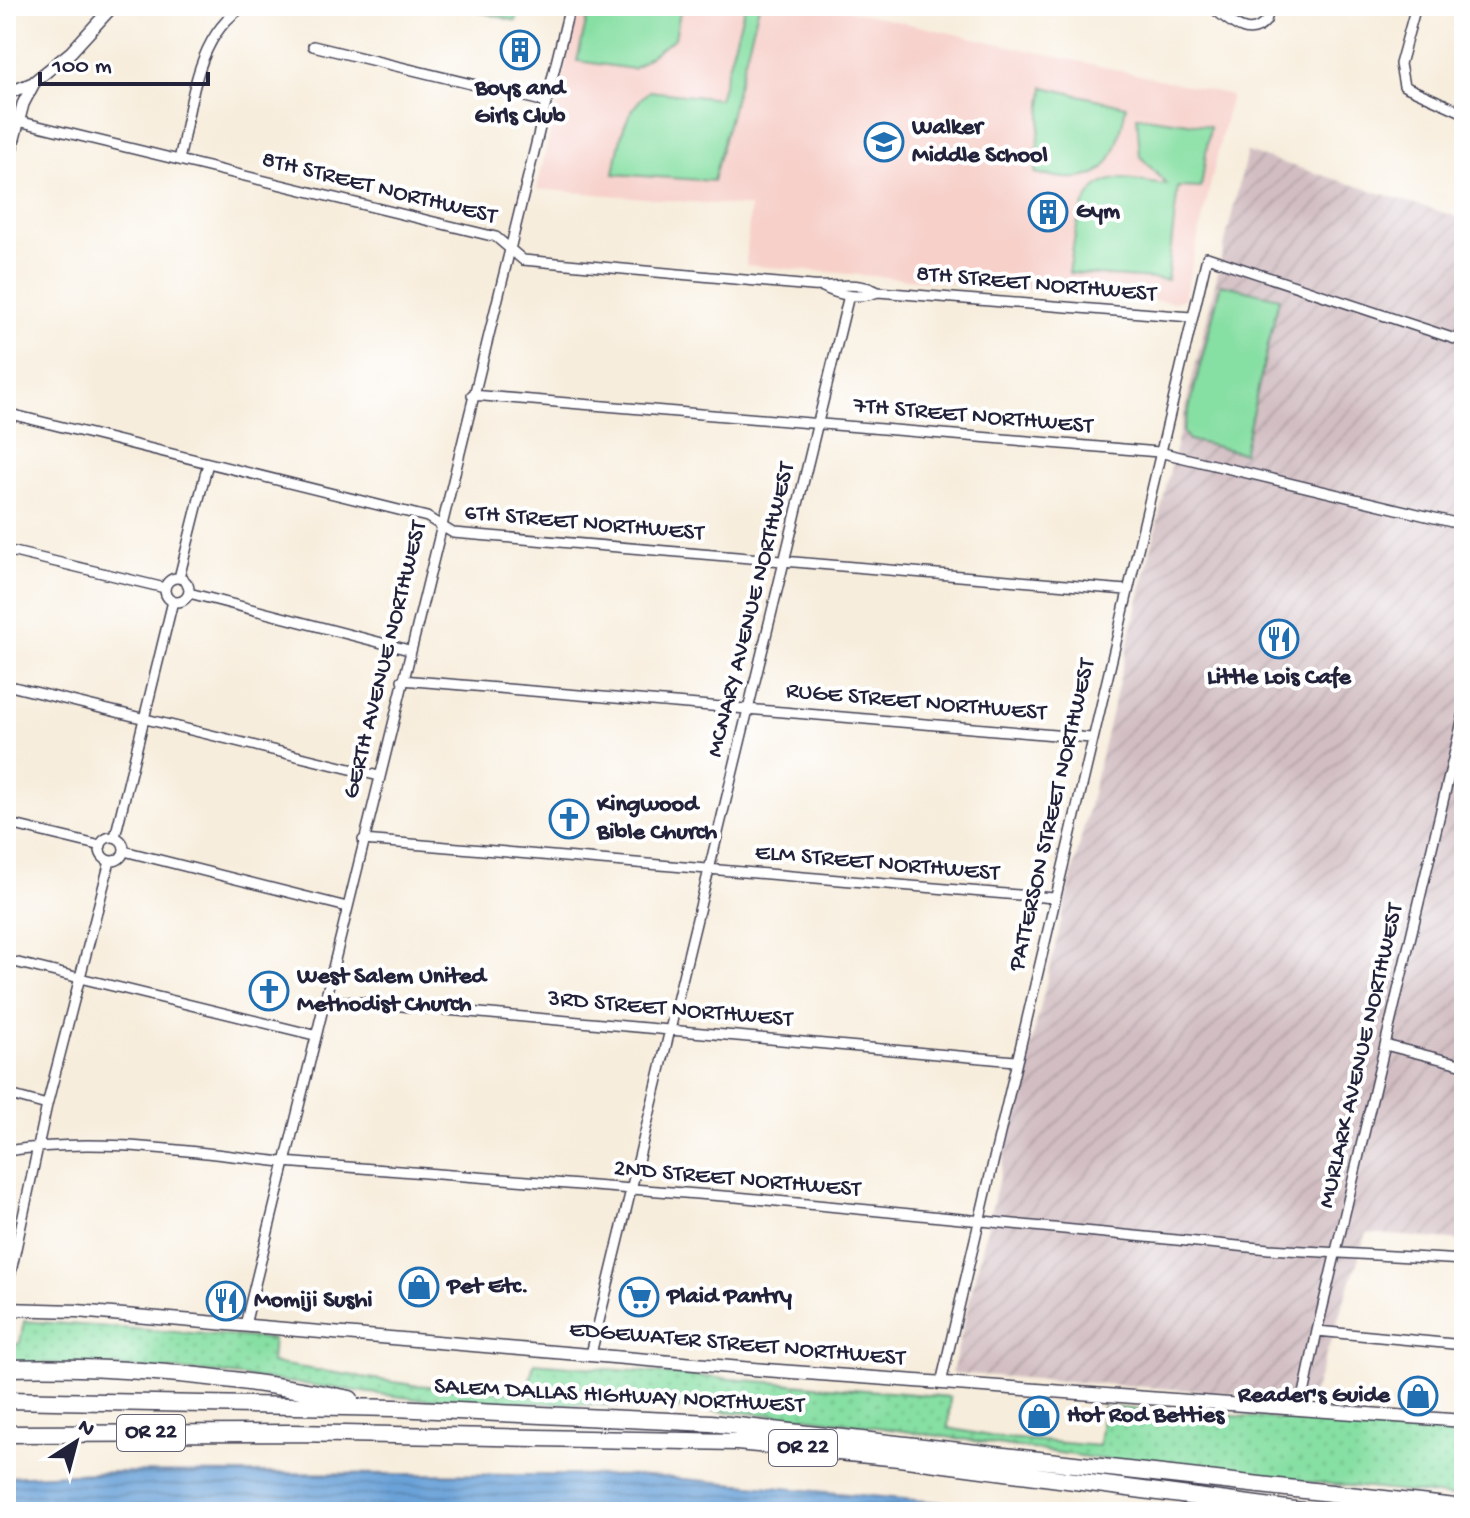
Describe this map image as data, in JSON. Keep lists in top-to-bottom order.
{
  "streets": {
    "highway": ["SALEM DALLAS HIGHWAY NORTHWEST", "OR 22"],
    "main road": ["EDGEWATER STREET NORTHWEST"],
    "street": [
      "8TH STREET NORTHWEST",
      "7TH STREET NORTHWEST",
      "6TH STREET NORTHWEST",
      "MCNARY AVENUE NORTHWEST",
      "GERTH AVENUE NORTHWEST",
      "RUGE STREET NORTHWEST",
      "PATTERSON STREET NORTHWEST",
      "ELM STREET NORTHWEST",
      "3RD STREET NORTHWEST",
      "MURLARK AVENUE NORTHWEST",
      "2ND STREET NORTHWEST"
    ]
  },
  "crossings": [
    ["8TH STREET NORTHWEST", "MCNARY AVENUE NORTHWEST"],
    ["8TH STREET NORTHWEST", "GERTH AVENUE NORTHWEST"],
    ["8TH STREET NORTHWEST", "PATTERSON STREET NORTHWEST"],
    ["7TH STREET NORTHWEST", "MCNARY AVENUE NORTHWEST"],
    ["7TH STREET NORTHWEST", "GERTH AVENUE NORTHWEST"],
    ["7TH STREET NORTHWEST", "PATTERSON STREET NORTHWEST"],
    ["6TH STREET NORTHWEST", "MCNARY AVENUE NORTHWEST"],
    ["6TH STREET NORTHWEST", "GERTH AVENUE NORTHWEST"],
    ["6TH STREET NORTHWEST", "PATTERSON STREET NORTHWEST"],
    ["MCNARY AVENUE NORTHWEST", "RUGE STREET NORTHWEST"],
    ["MCNARY AVENUE NORTHWEST", "ELM STREET NORTHWEST"],
    ["MCNARY AVENUE NORTHWEST", "3RD STREET NORTHWEST"],
    ["MCNARY AVENUE NORTHWEST", "2ND STREET NORTHWEST"],
    ["MCNARY AVENUE NORTHWEST", "EDGEWATER STREET NORTHWEST"],
    ["GERTH AVENUE NORTHWEST", "RUGE STREET NORTHWEST"],
    ["GERTH AVENUE NORTHWEST", "ELM STREET NORTHWEST"],
    ["GERTH AVENUE NORTHWEST", "3RD STREET NORTHWEST"],
    ["GERTH AVENUE NORTHWEST", "2ND STREET NORTHWEST"],
    ["GERTH AVENUE NORTHWEST", "EDGEWATER STREET NORTHWEST"],
    ["RUGE STREET NORTHWEST", "PATTERSON STREET NORTHWEST"],
    ["PATTERSON STREET NORTHWEST", "ELM STREET NORTHWEST"],
    ["PATTERSON STREET NORTHWEST", "3RD STREET NORTHWEST"],
    ["PATTERSON STREET NORTHWEST", "2ND STREET NORTHWEST"],
    ["PATTERSON STREET NORTHWEST", "EDGEWATER STREET NORTHWEST"],
    ["MURLARK AVENUE NORTHWEST", "2ND STREET NORTHWEST"],
    ["MURLARK AVENUE NORTHWEST", "EDGEWATER STREET NORTHWEST"],
    ["SALEM DALLAS HIGHWAY NORTHWEST", "OR 22"]
  ],
  "places": {
    "building": ["Boys and Girls Club", "Gym"],
    "school or university": ["Walker Middle School"],
    "restaurant": ["Little Lois Cafe", "Momiji Sushi"],
    "church": ["Kingwood Bible Church", "West Salem United Methodist Church"],
    "shop": ["Pet Etc.", "Reader's Guide", "Hot Rod Betties"],
    "supermarket": ["Plaid Pantry"]
  },
  "scale_bar": "100 m",
  "north": "top right"
}
